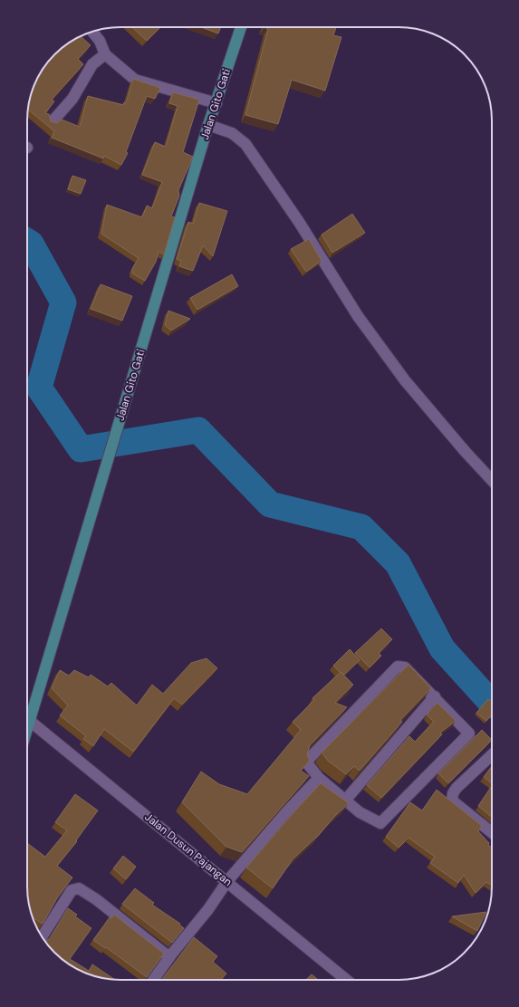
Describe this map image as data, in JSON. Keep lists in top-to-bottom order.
{
  "streets": {
    "main road": ["Jalan Gito Gati"],
    "street": ["Jalan Dusun Pajangan"]
  },
  "crossings": [
    ["Jalan Gito Gati", "Jalan Dusun Pajangan"]
  ]
}
